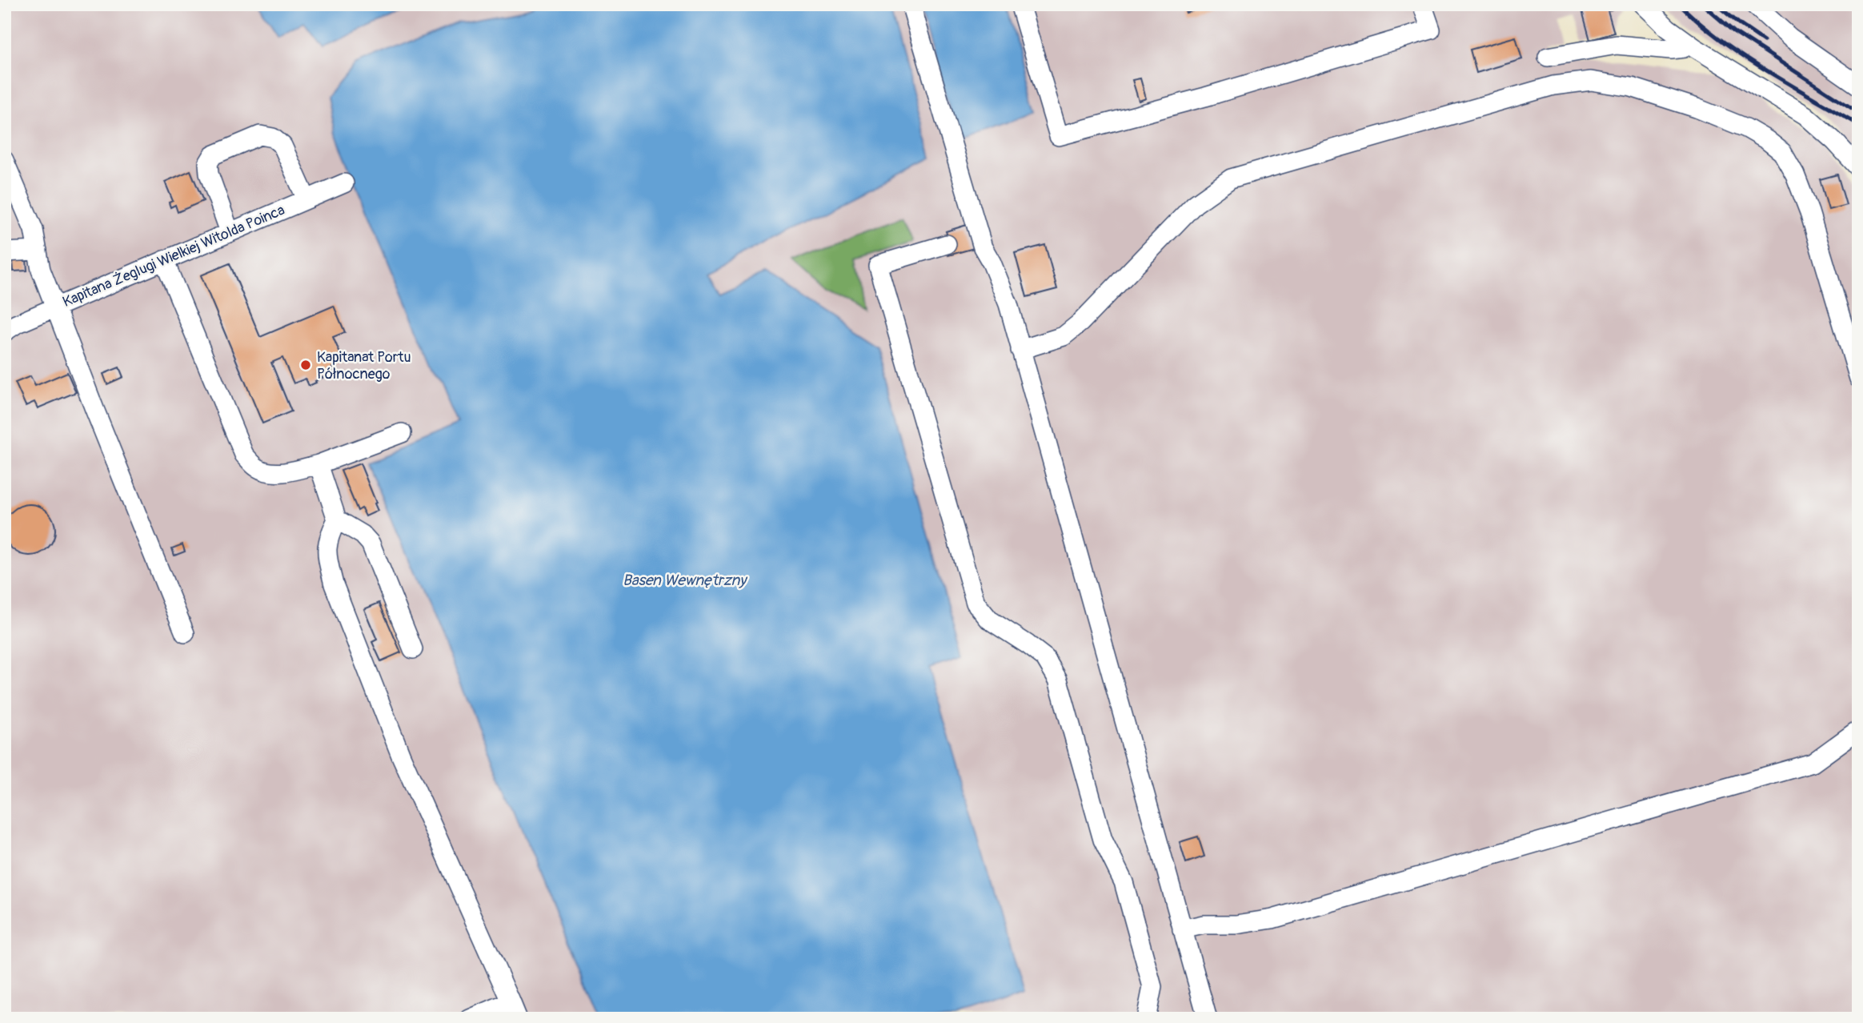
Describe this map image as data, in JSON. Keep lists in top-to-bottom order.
{
  "streets": {
    "street": ["Kapitana Żeglugi Wielkiej Witolda Poinca"]
  },
  "water": ["Basen Wewnętrzny"],
  "places": ["Kapitanat Portu Północnego"]
}
